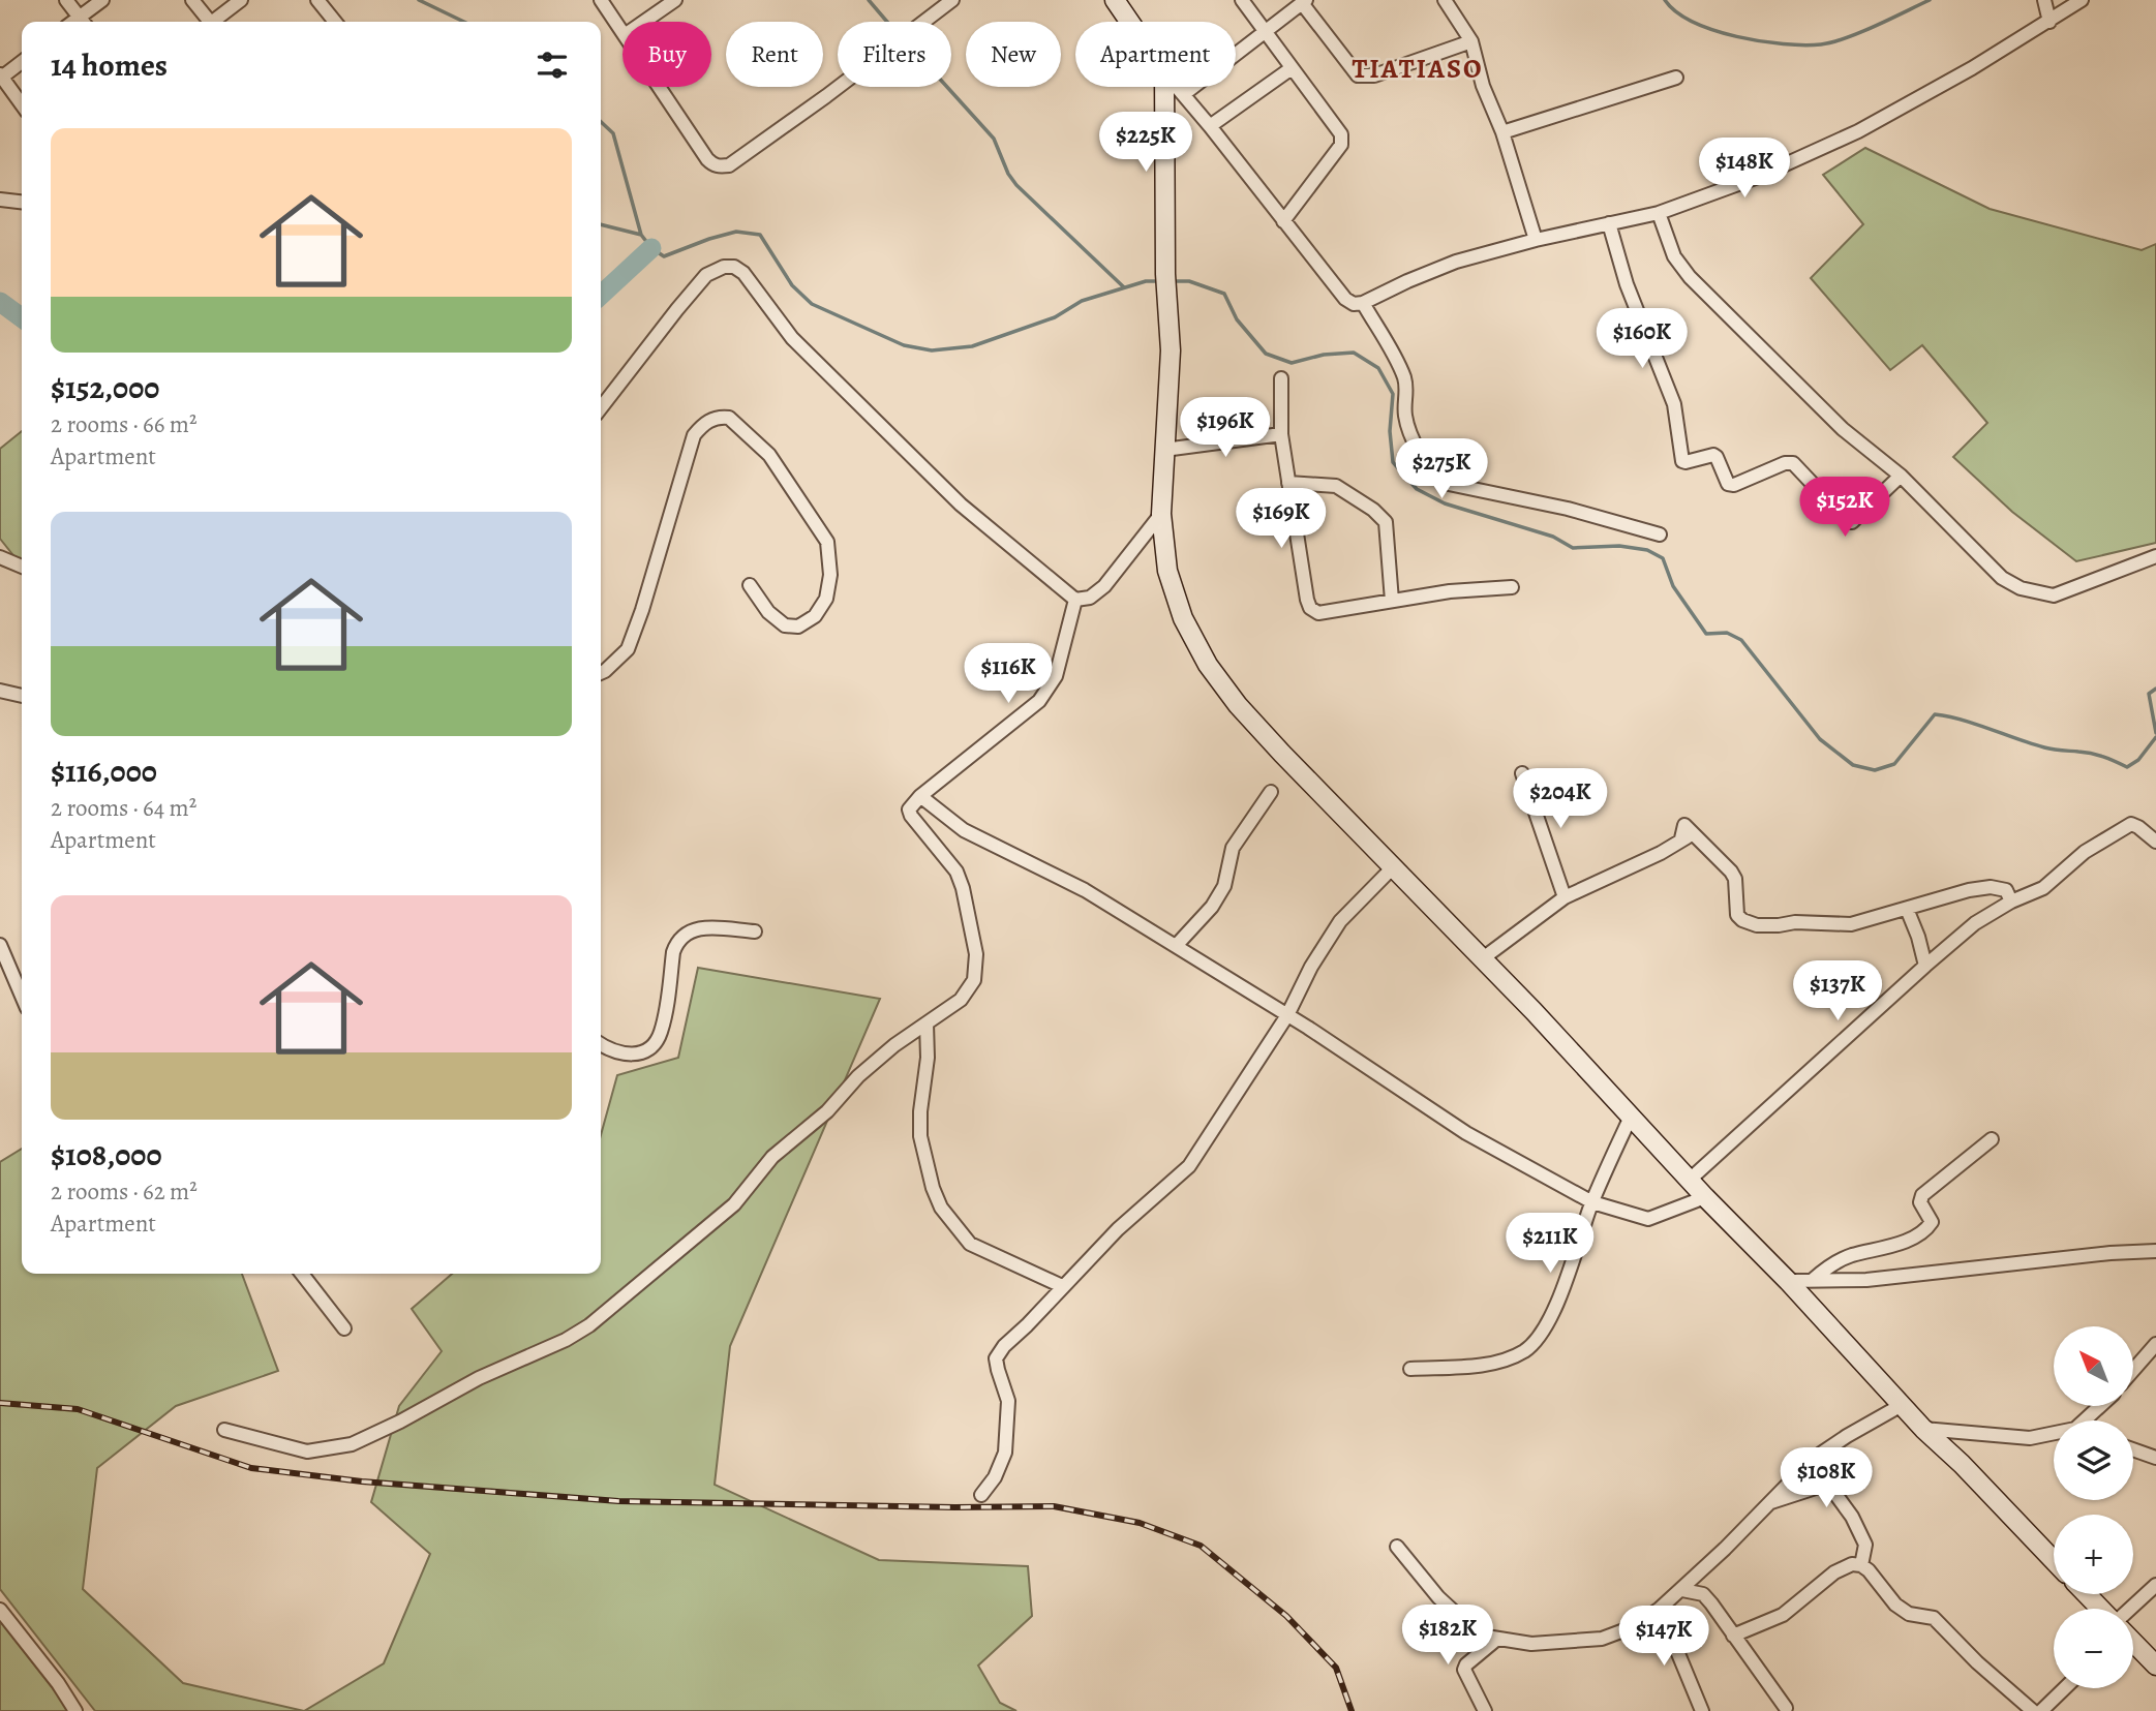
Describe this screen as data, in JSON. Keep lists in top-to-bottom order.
{
  "districts": ["TIATIASO"],
  "north": "top left",
  "page": {
    "chip": [
      "Buy",
      "Rent",
      "Filters",
      "New",
      "Apartment"
    ],
    "heading": "14 homes",
    "list": [
      {
        "name": "$152,000",
        "note": "2 rooms · 66 m² · Apartment"
      },
      {
        "name": "$116,000",
        "note": "2 rooms · 64 m² · Apartment"
      },
      {
        "name": "$108,000",
        "note": "2 rooms · 62 m² · Apartment"
      }
    ],
    "price": [
      "$225K",
      "$148K",
      "$160K",
      "$196K",
      "$275K",
      "$152K",
      "$169K",
      "$116K",
      "$204K",
      "$137K",
      "$211K",
      "$108K",
      "$182K",
      "$147K"
    ],
    "map_buttons": ["+", "−"]
  }
}
